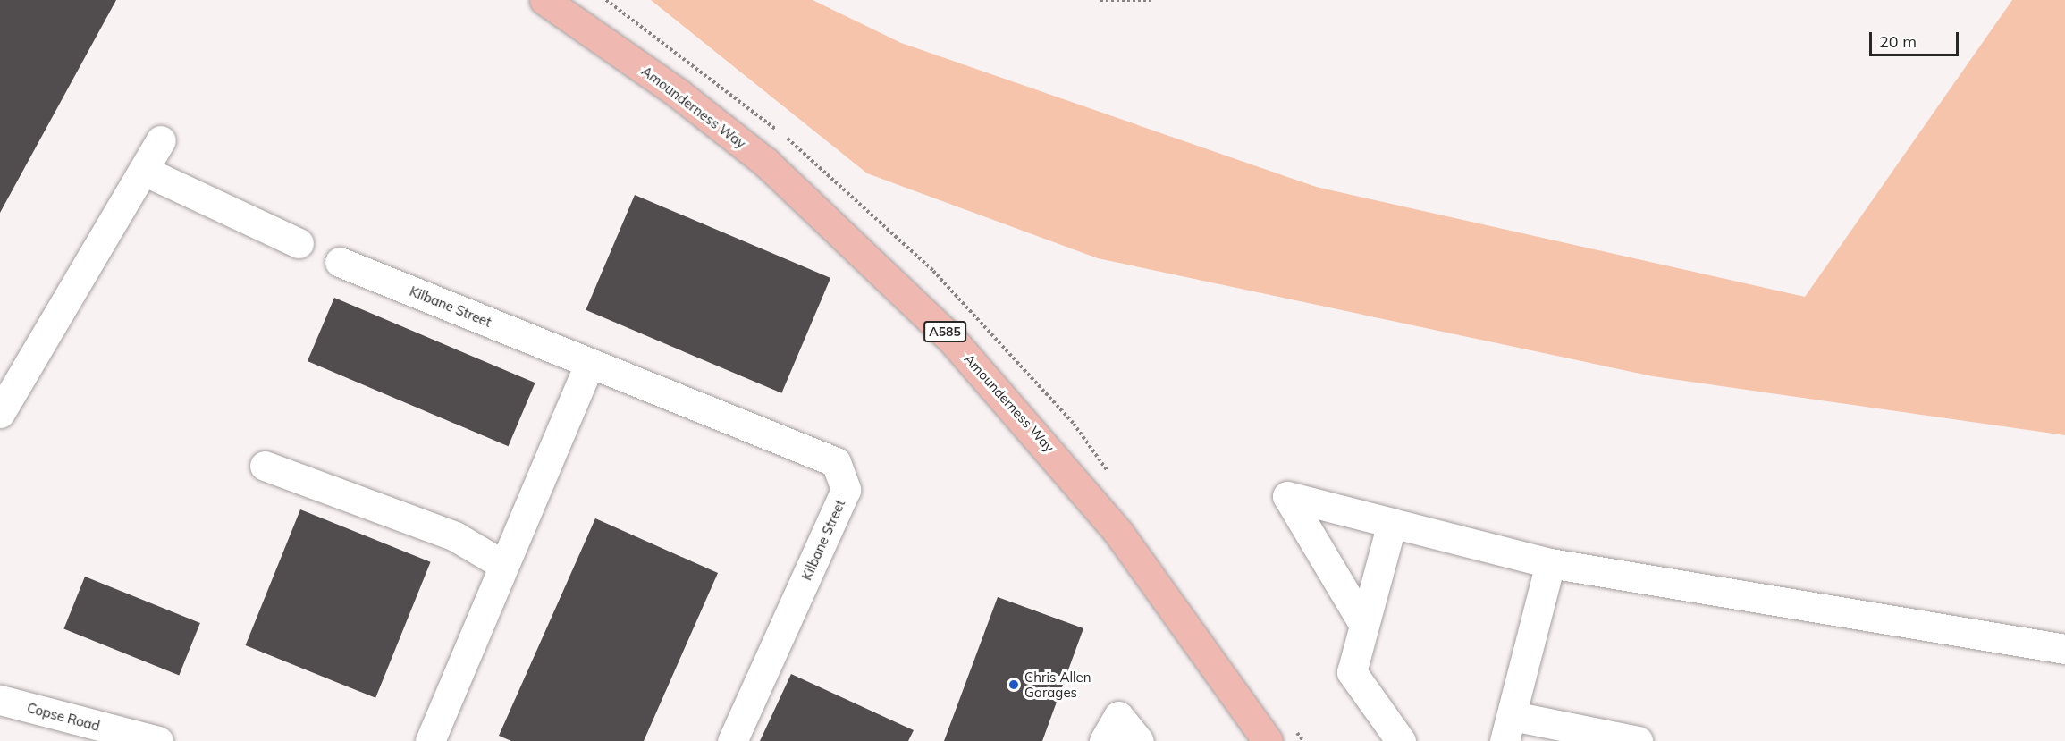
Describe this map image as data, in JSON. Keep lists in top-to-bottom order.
{
  "streets": {
    "highway": ["Amounderness Way", "A585"],
    "street": ["Kilbane Street", "Copse Road"]
  },
  "places": ["Chris Allen Garages"],
  "scale_bar": "20 m"
}
